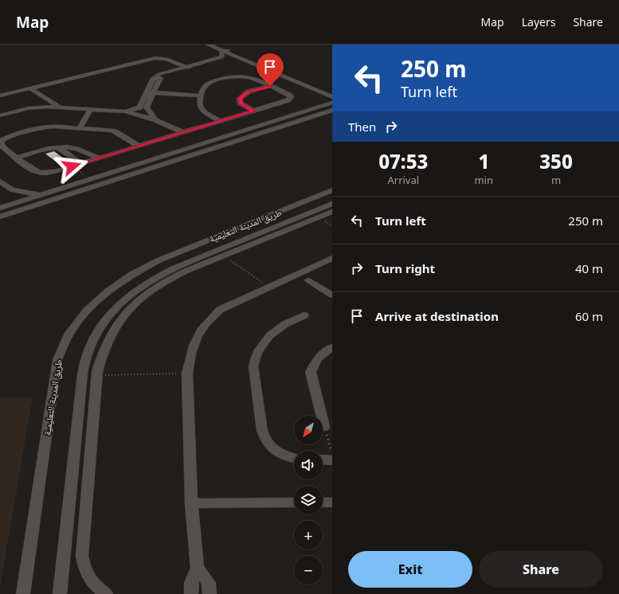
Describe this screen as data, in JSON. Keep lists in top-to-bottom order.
{
  "streets": {
    "street": ["طريق المدينة التعليمية"]
  },
  "north": "bottom left",
  "page": {
    "header": "Map",
    "nav": ["Map", "Layers", "Share"],
    "turn": ["250 m", "Turn left"],
    "then": "Then",
    "eta": [
      "07:53",
      "Arrival",
      "1",
      "min",
      "350",
      "m"
    ],
    "list": [
      {
        "name": "Turn left",
        "value": "250 m"
      },
      {
        "name": "Turn right",
        "value": "40 m"
      },
      {
        "name": "Arrive at destination",
        "value": "60 m"
      }
    ],
    "map_buttons": ["+", "−"],
    "buttons": ["Exit", "Share"]
  }
}
